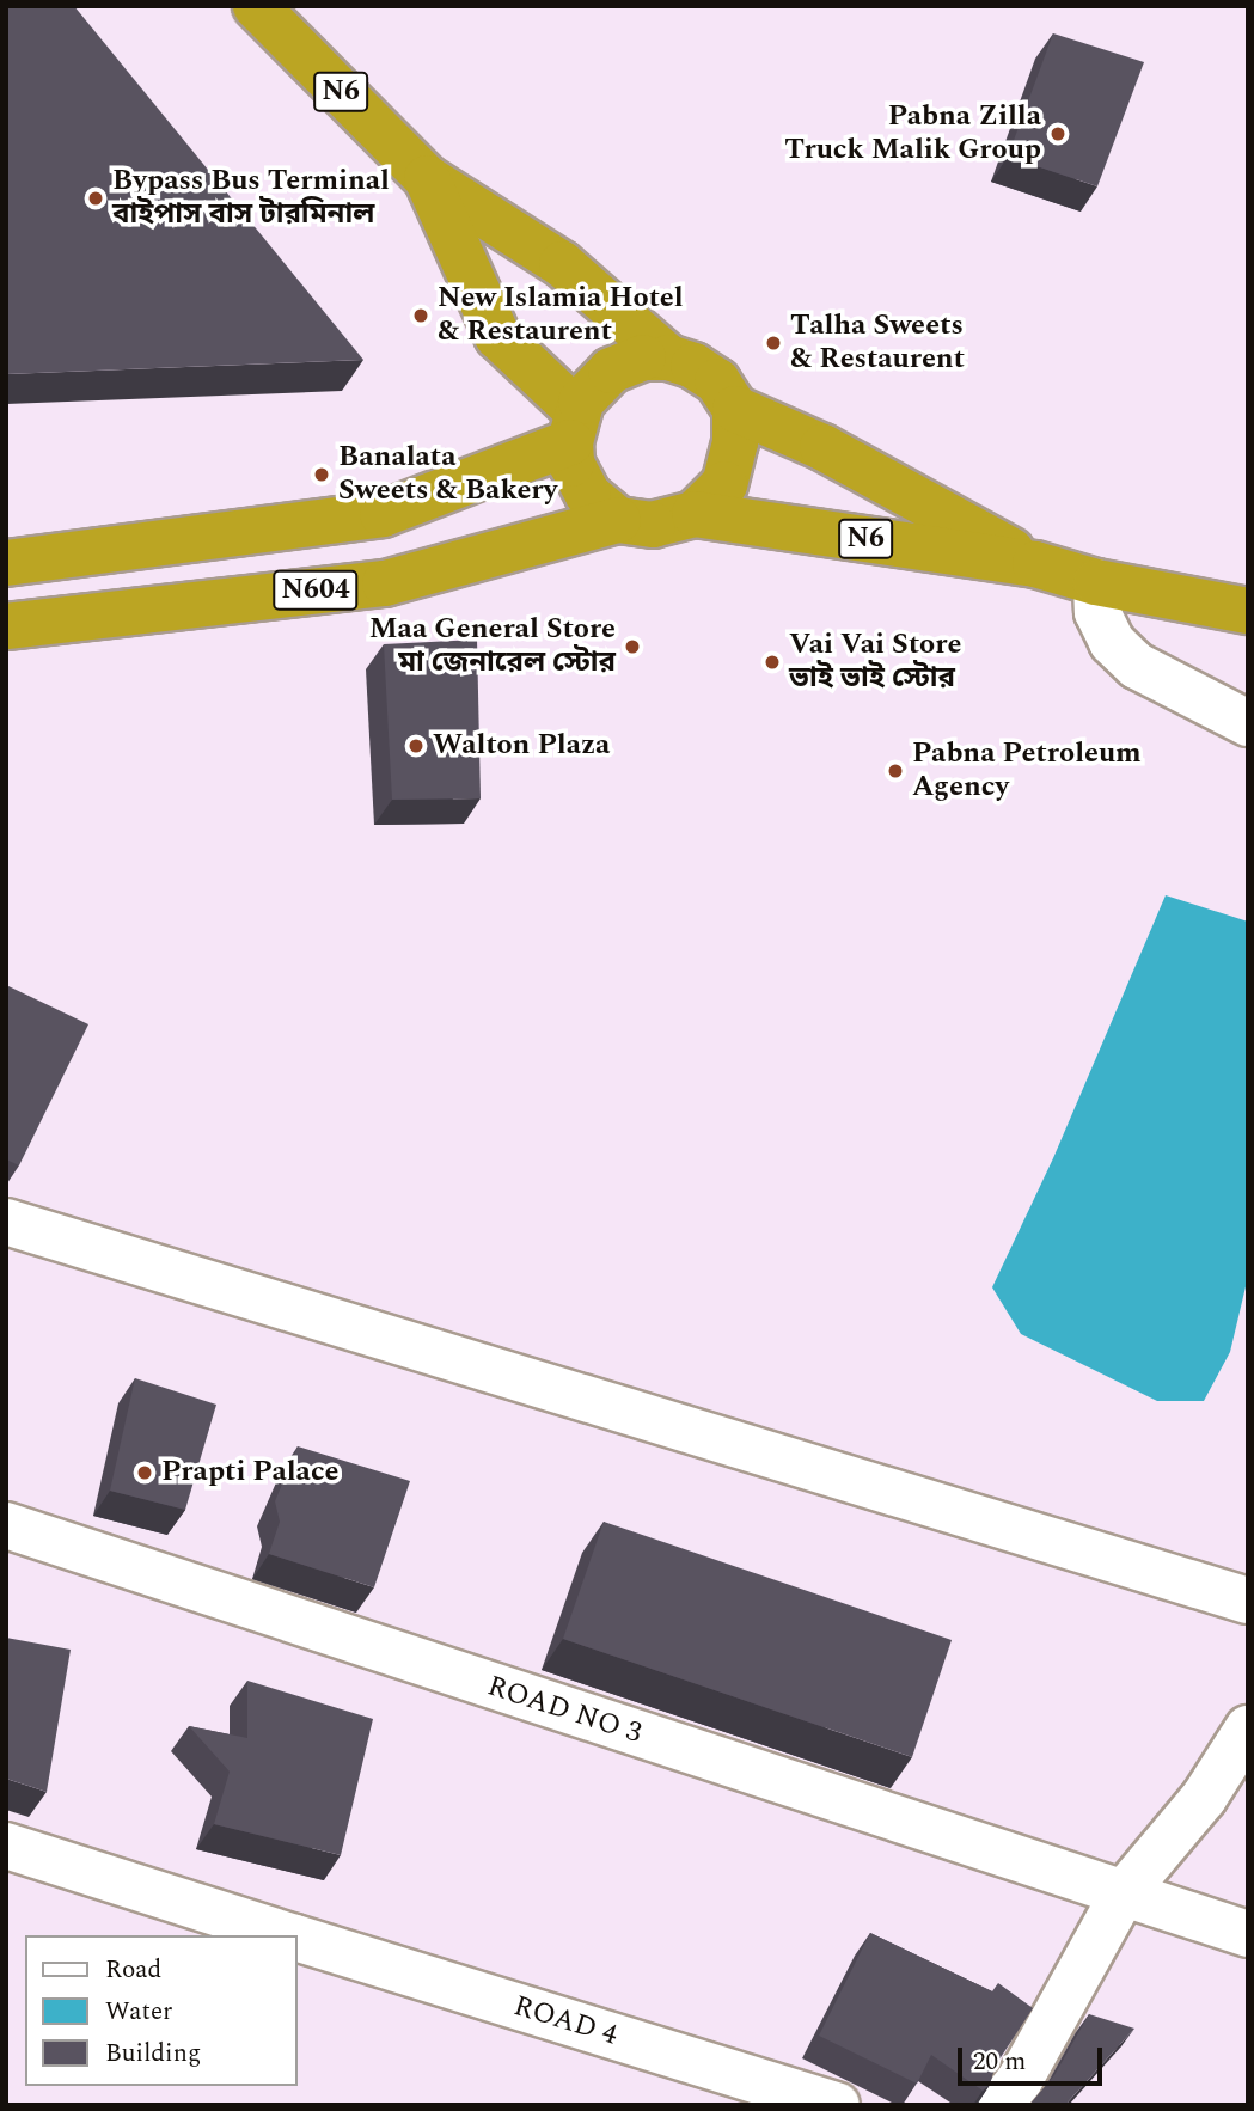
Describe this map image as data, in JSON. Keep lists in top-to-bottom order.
{
  "streets": {
    "highway": ["N6", "N604"],
    "street": ["ROAD NO 3", "ROAD 4"]
  },
  "crossings": [
    ["N6", "N604"]
  ],
  "places": [
    "Pabna Zilla Truck Malik Group",
    "Bypass Bus Terminal বাইপাস বাস টারমিনাল",
    "New Islamia Hotel & Restaurent",
    "Talha Sweets & Restaurent",
    "Banalata Sweets & Bakery",
    "Maa General Store মা জেনারেল স্টোর",
    "Vai Vai Store ভাই ভাই স্টোর",
    "Walton Plaza",
    "Pabna Petroleum Agency",
    "Prapti Palace"
  ],
  "legend": ["Road", "Water", "Building"],
  "scale_bar": "20 m"
}
